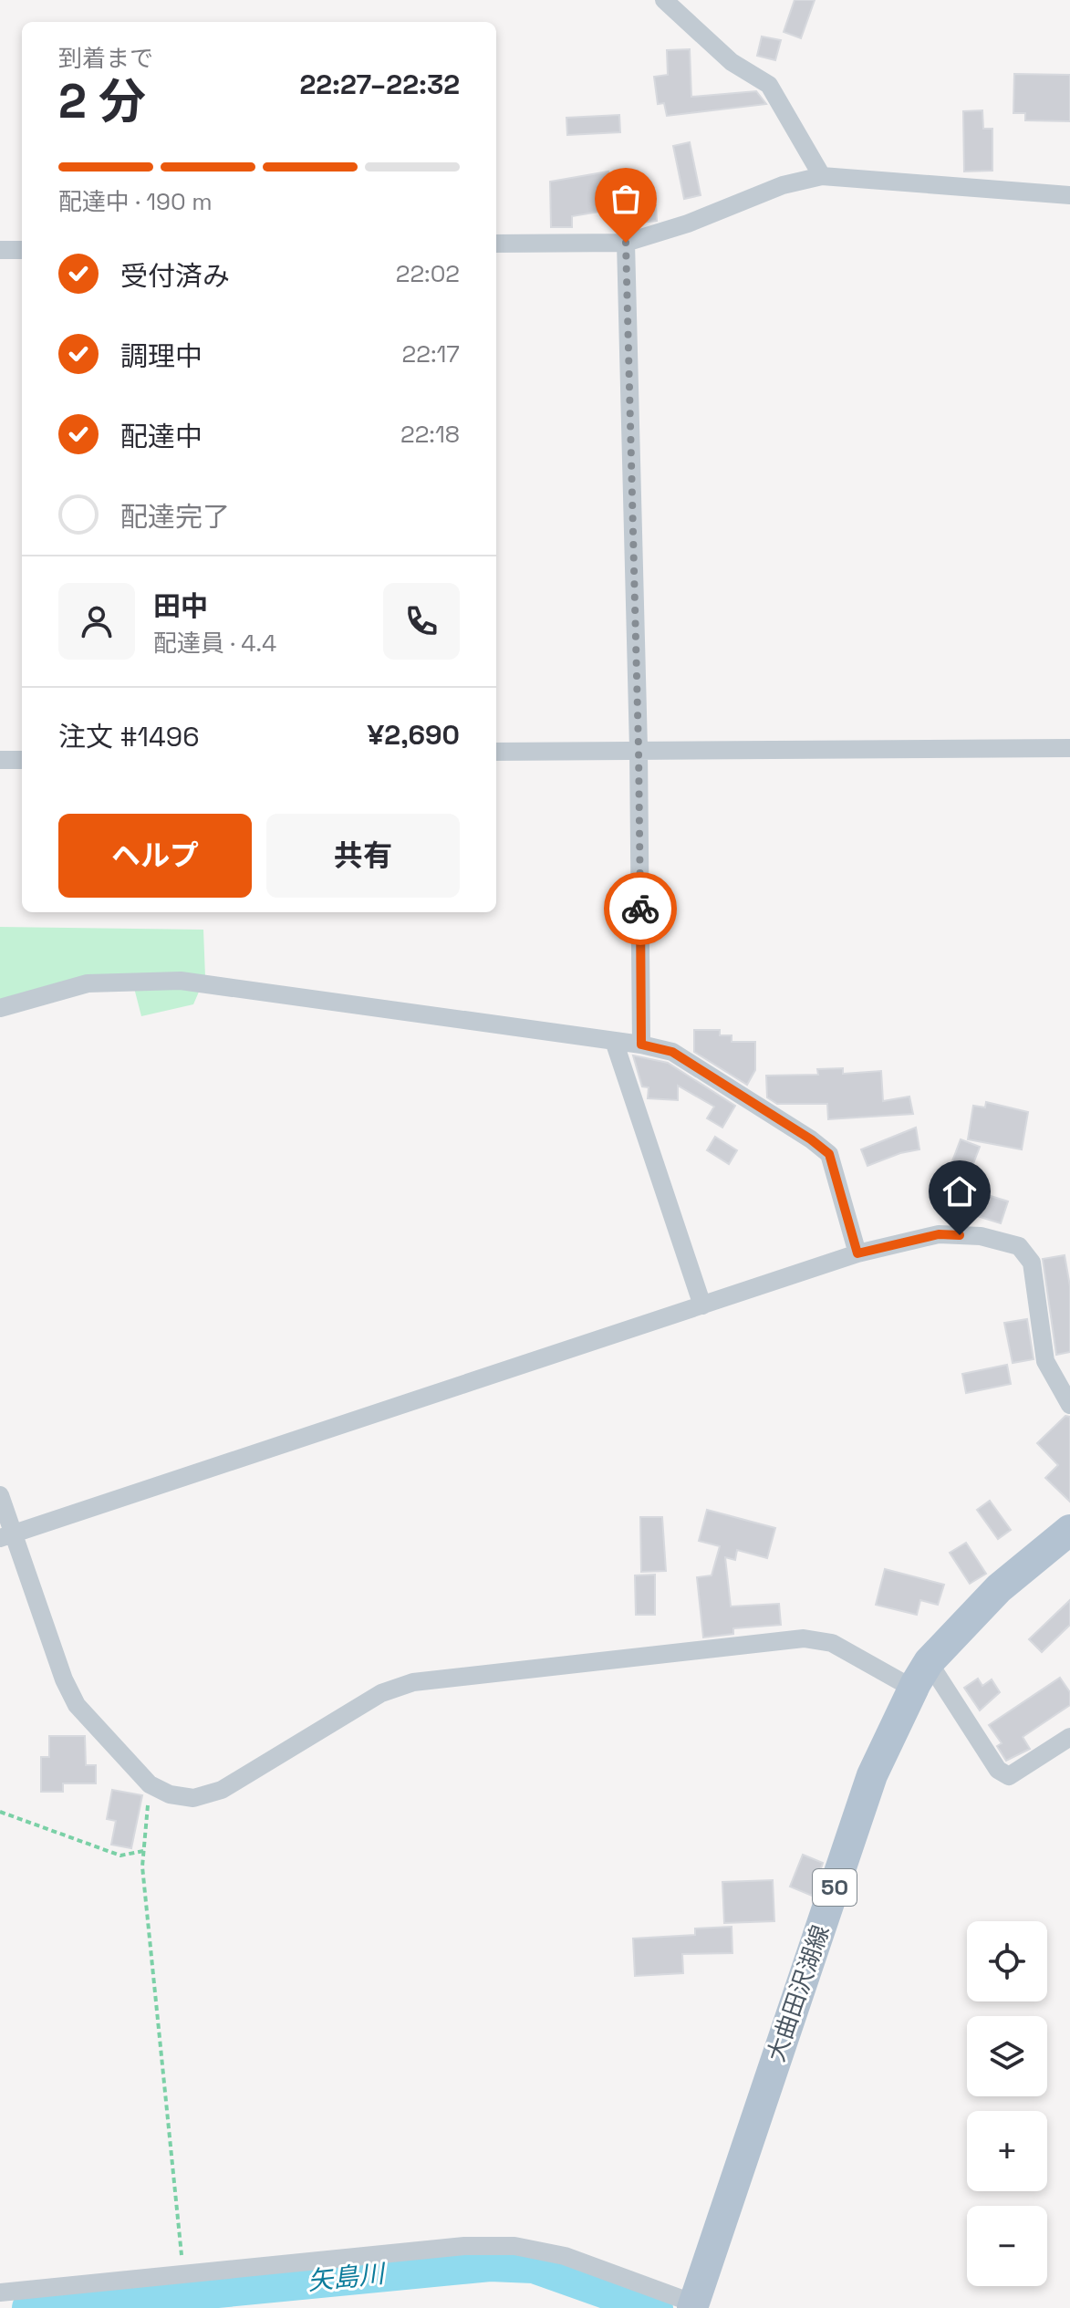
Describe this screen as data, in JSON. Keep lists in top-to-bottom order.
{
  "streets": {
    "main road": ["50", "大曲田沢湖線"]
  },
  "water": ["矢島川"],
  "page": {
    "heading": ["2 分", "到着まで", "22:27–22:32"],
    "panel": [
      "田中",
      "配達員 · 4.4",
      "注文 #1496",
      "¥2,690"
    ],
    "bar": "配達中 · 190 m",
    "list": [
      ["受付済み", "22:02"],
      ["調理中", "22:17"],
      ["配達中", "22:18"],
      "配達完了"
    ],
    "buttons": ["ヘルプ", "共有"],
    "map_buttons": ["+", "−"]
  }
}
